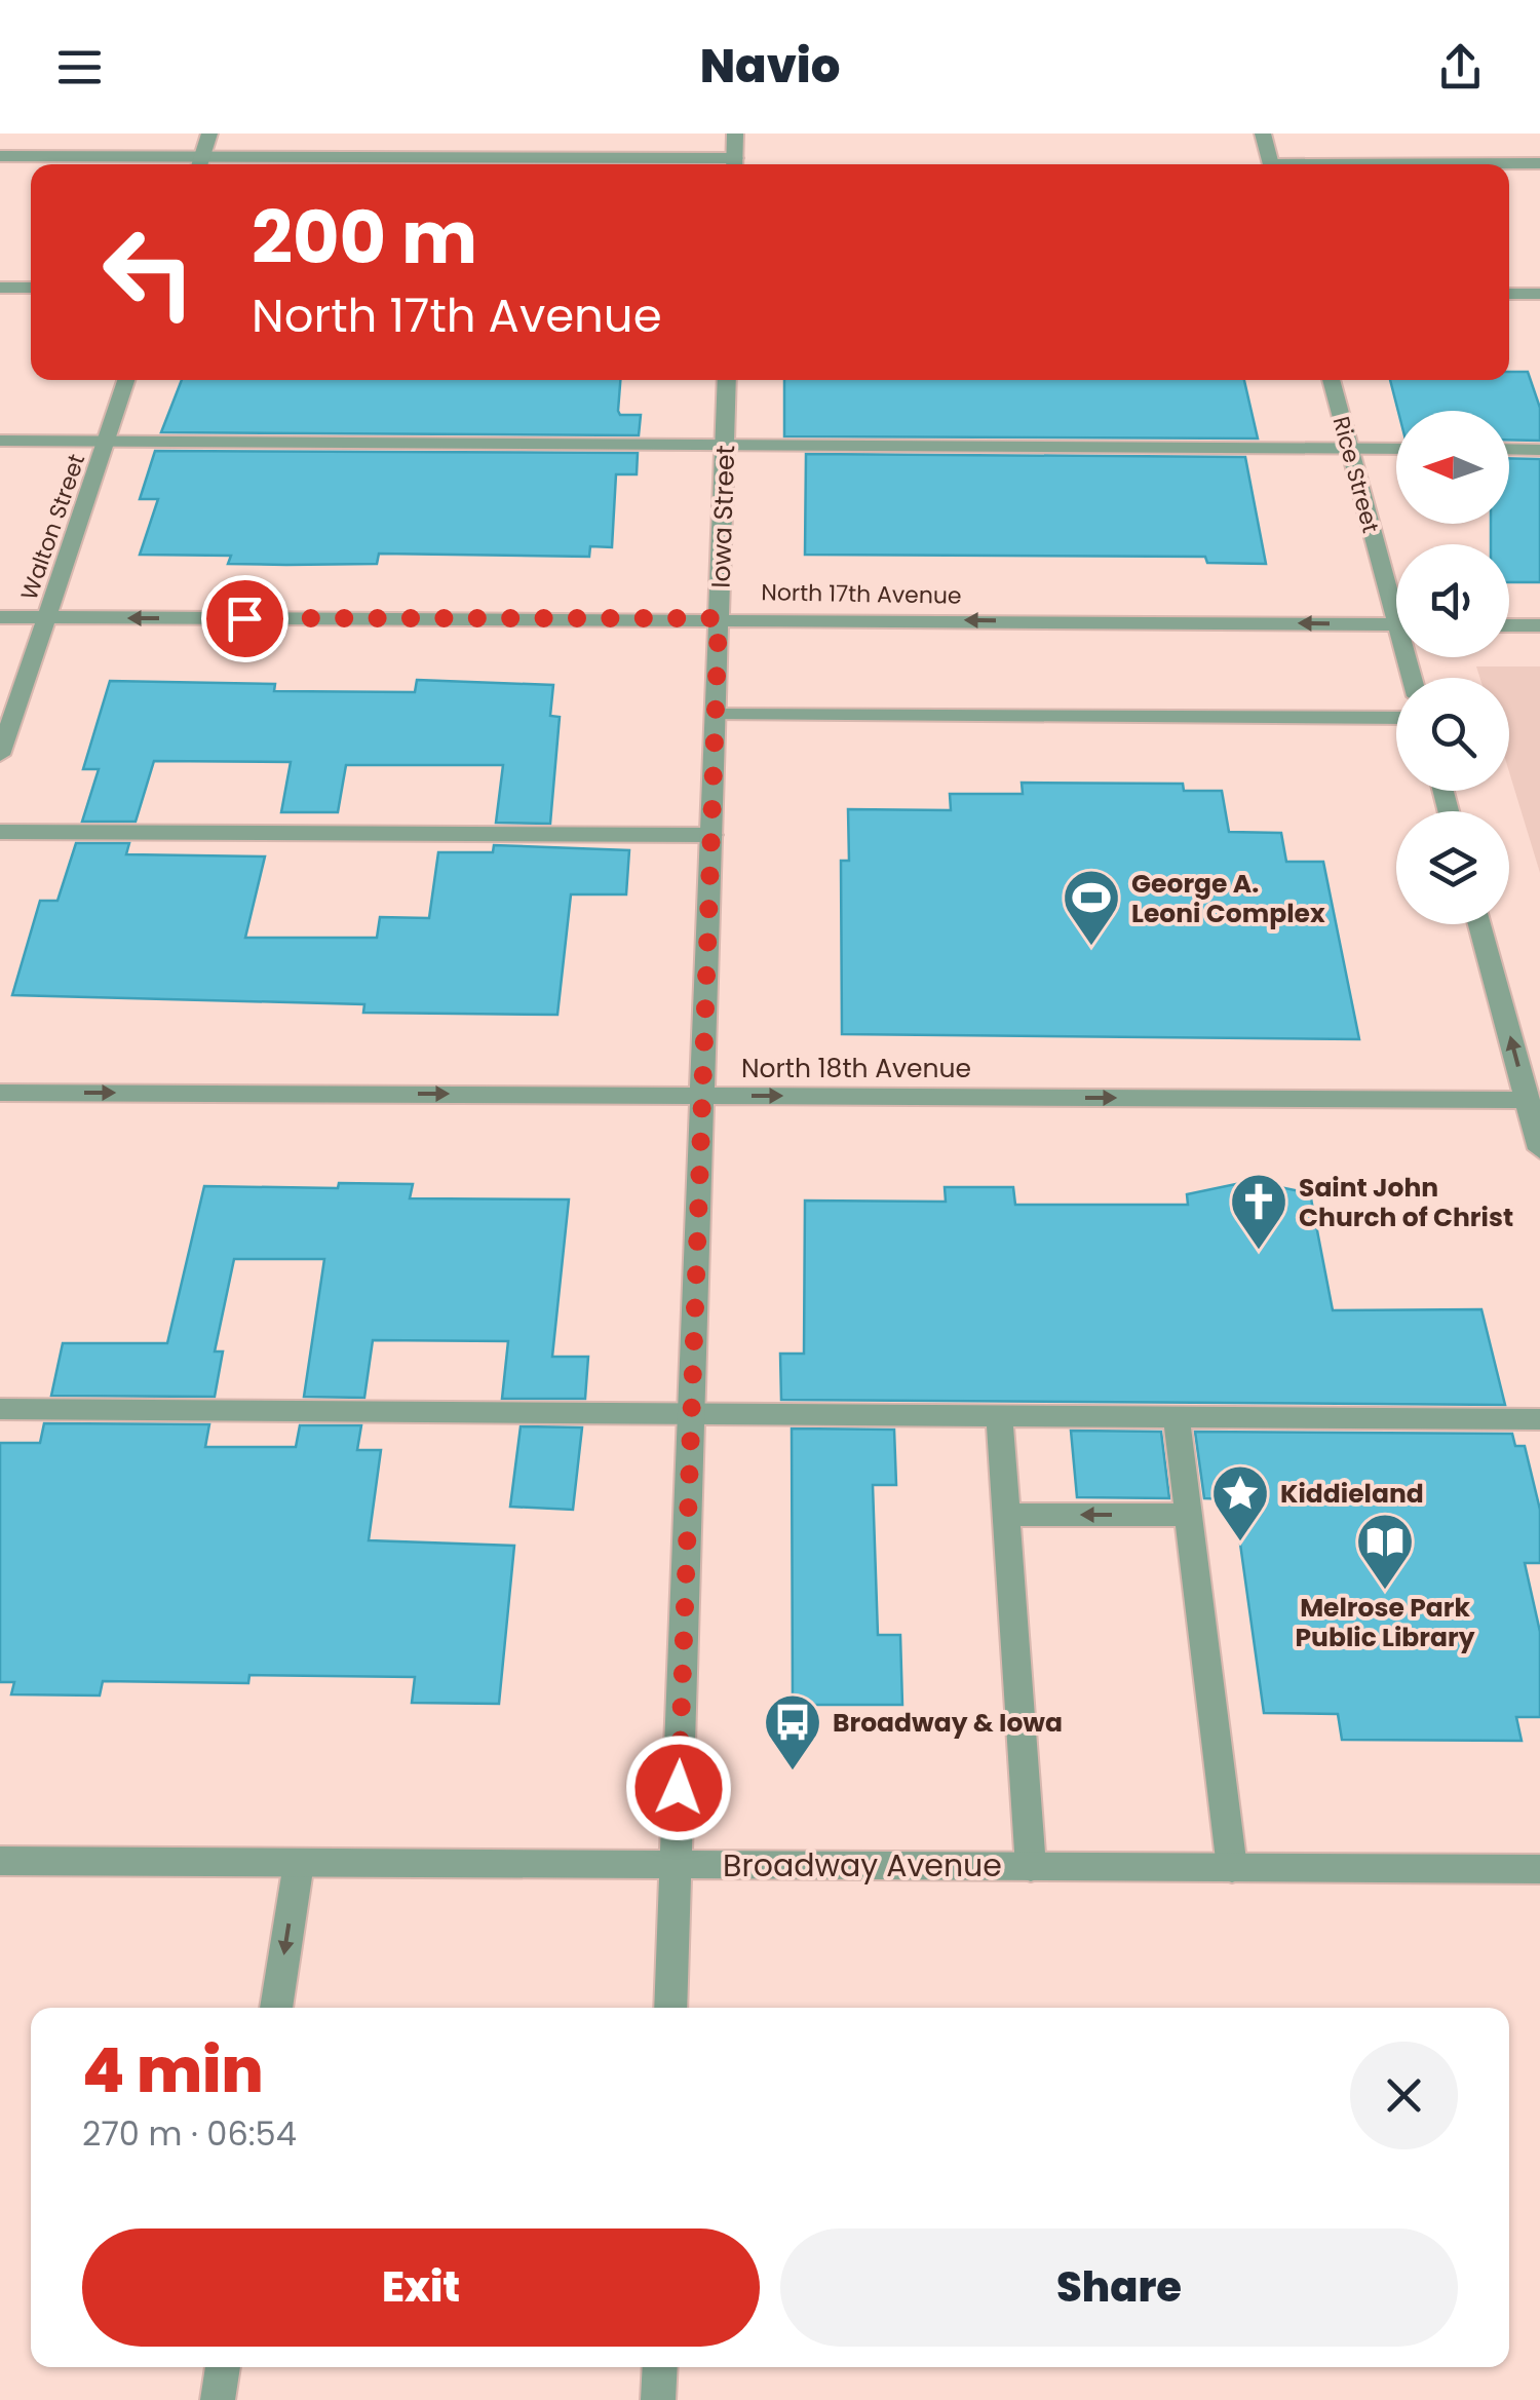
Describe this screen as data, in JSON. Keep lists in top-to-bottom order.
{
  "streets": {
    "street": [
      "Rice Street",
      "Iowa Street",
      "Walton Street",
      "North 17th Avenue",
      "North 18th Avenue",
      "Broadway Avenue"
    ]
  },
  "crossings": [
    ["Iowa Street", "North 17th Avenue"],
    ["Iowa Street", "North 18th Avenue"],
    ["Iowa Street", "Broadway Avenue"],
    ["Walton Street", "North 17th Avenue"]
  ],
  "one_way": ["North 18th Avenue"],
  "places": {
    "sports": ["George A. Leoni Complex"],
    "church": ["Saint John Church of Christ"],
    "place": ["Kiddieland"],
    "library": ["Melrose Park Public Library"],
    "bus stop": ["Broadway & Iowa"]
  },
  "north": "left",
  "page": {
    "header": "Navio",
    "turn": ["200 m", "North 17th Avenue"],
    "heading": ["4 min", "270 m · 06:54"],
    "buttons": ["Exit", "Share"]
  }
}
